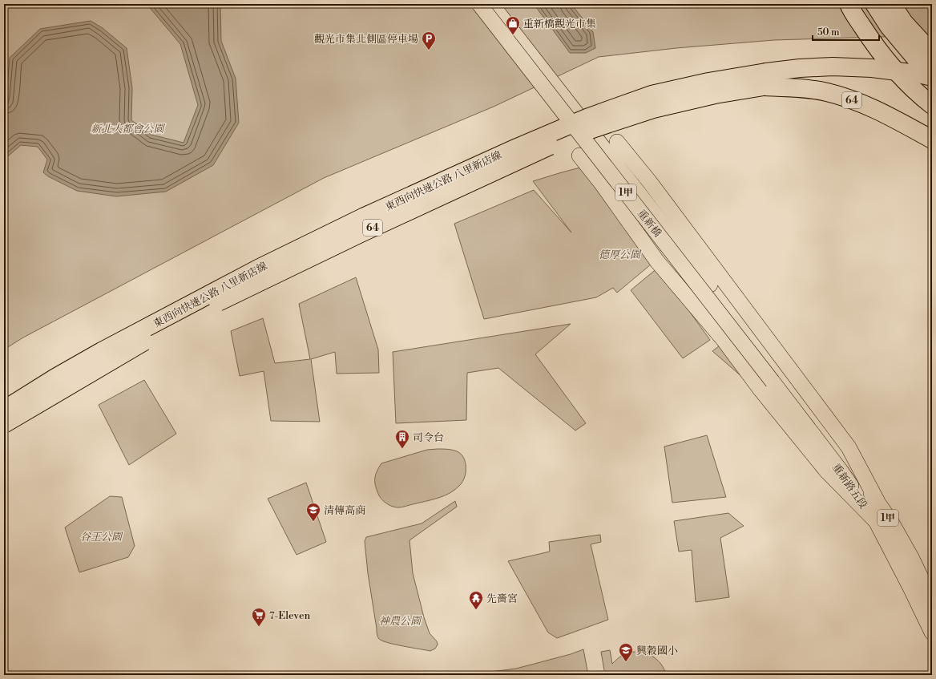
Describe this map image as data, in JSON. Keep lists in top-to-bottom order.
{
  "streets": {
    "highway": ["64", "東西向快速公路 八里新店線"],
    "main road": ["1甲", "重新橋", "重新路五段"]
  },
  "crossings": [
    ["64", "東西向快速公路 八里新店線"],
    ["重新橋", "重新路五段"]
  ],
  "parks": [
    "新北大都會公園",
    "德厚公園",
    "谷王公園",
    "神農公園"
  ],
  "places": {
    "shop": ["重新橋觀光市集"],
    "parking": ["觀光市集北側區停車場"],
    "building": ["司令台"],
    "school or university": ["清傳高商", "興穀國小"],
    "temple": ["先嗇宮"],
    "supermarket": ["7-Eleven"]
  },
  "scale_bar": "50 m"
}
